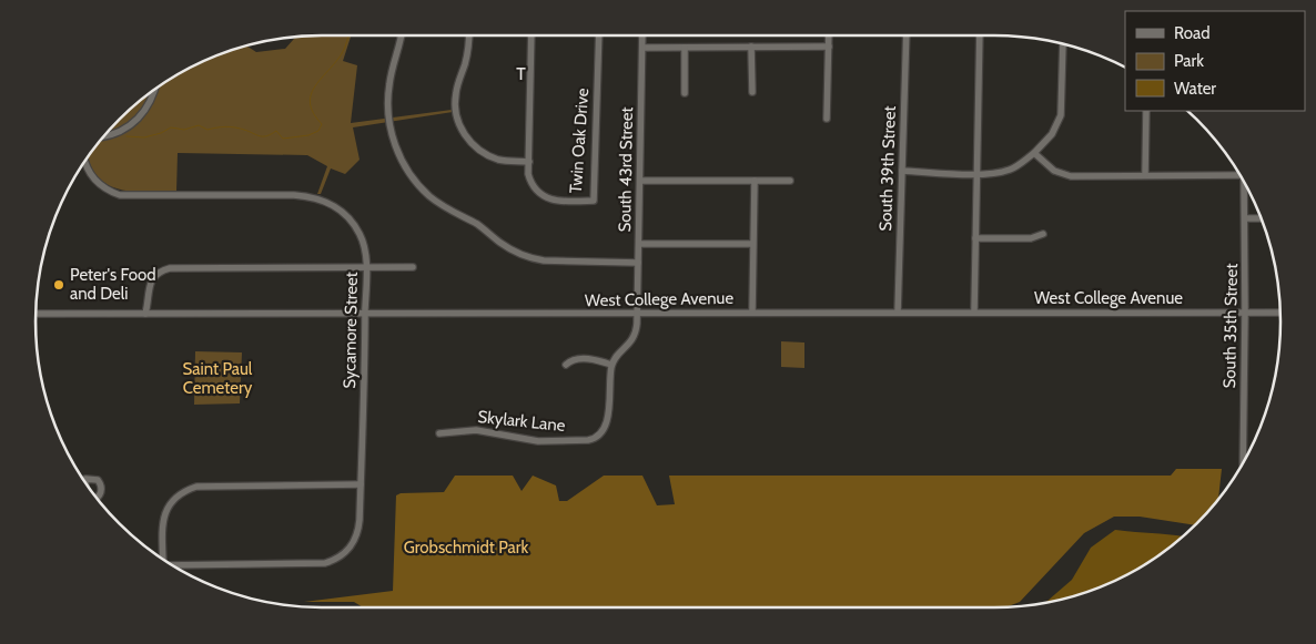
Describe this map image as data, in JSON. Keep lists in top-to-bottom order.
{
  "streets": {
    "street": [
      "Twin Oak Drive",
      "South 39th Street",
      "South 43rd Street",
      "West College Avenue",
      "South 35th Street",
      "Sycamore Street",
      "Skylark Lane"
    ]
  },
  "crossings": [
    ["South 39th Street", "West College Avenue"],
    ["South 43rd Street", "West College Avenue"],
    ["West College Avenue", "South 35th Street"],
    ["West College Avenue", "Sycamore Street"]
  ],
  "districts": ["T"],
  "parks": ["Saint Paul Cemetery", "Grobschmidt Park"],
  "places": ["Peter's Food and Deli"],
  "legend": ["Road", "Park", "Water"]
}
